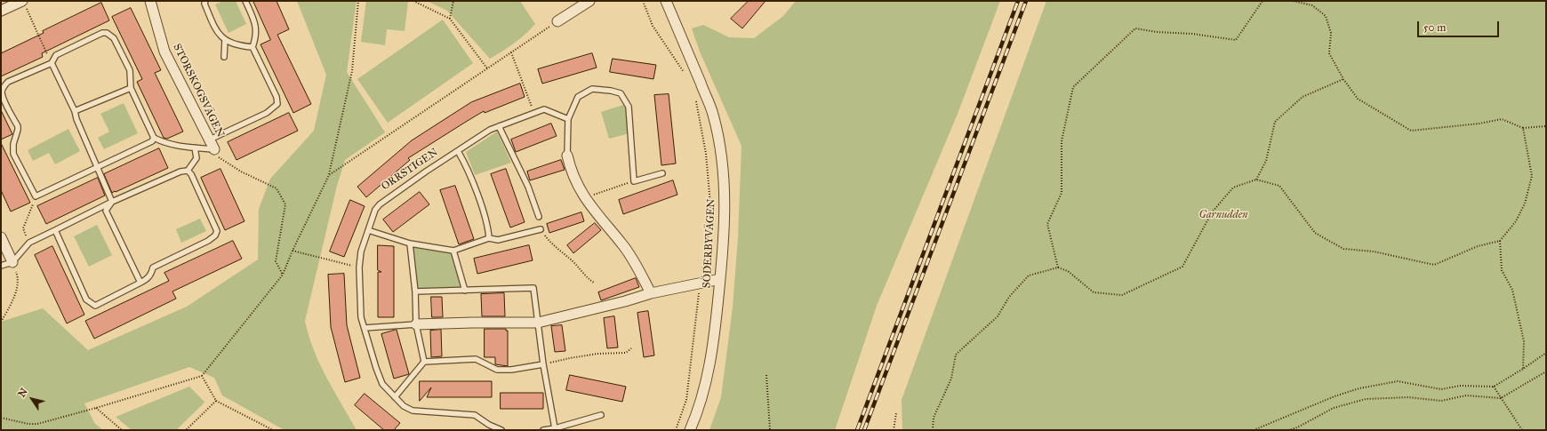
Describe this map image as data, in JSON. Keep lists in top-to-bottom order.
{
  "streets": {
    "street": ["STORSKOGSVÄGEN", "SÖDERBYVÄGEN"],
    "lane": ["ORRSTIGEN"]
  },
  "parks": ["Garnudden"],
  "scale_bar": "50 m",
  "north": "top left"
}
